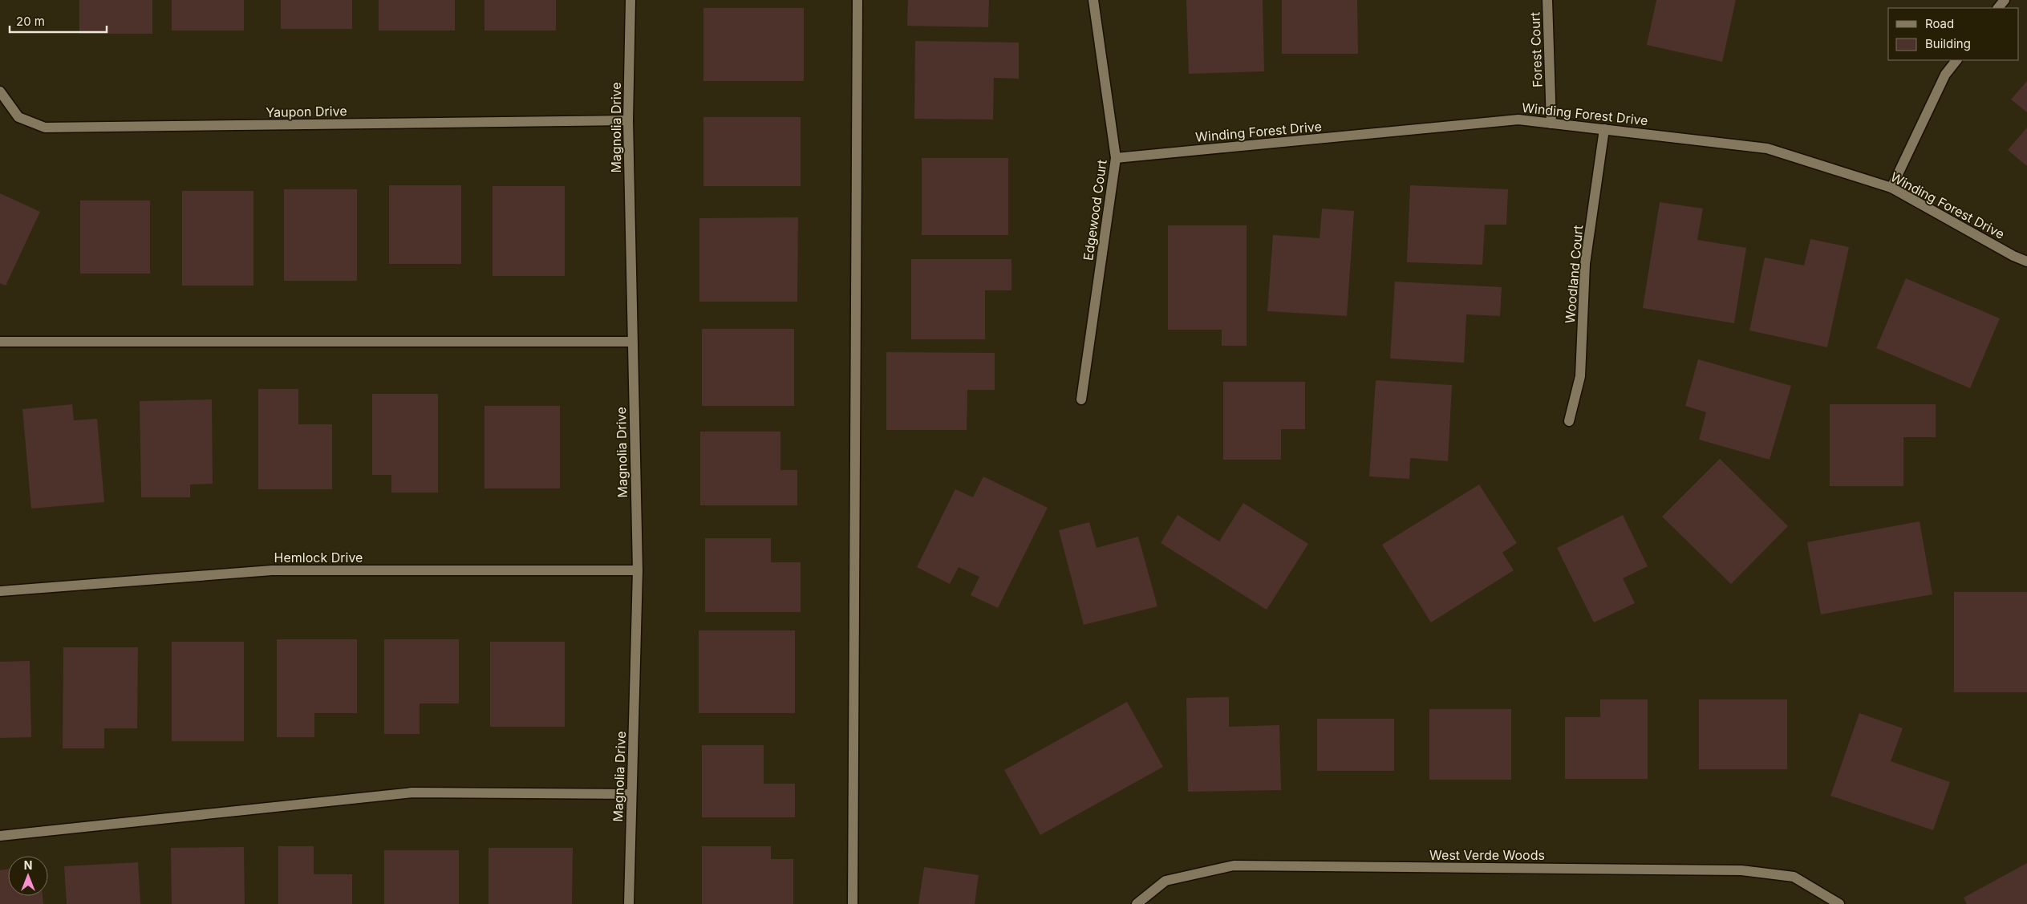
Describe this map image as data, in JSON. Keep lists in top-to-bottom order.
{
  "streets": {
    "street": [
      "Forest Court",
      "Yaupon Drive",
      "Winding Forest Drive",
      "Magnolia Drive",
      "Edgewood Court",
      "Woodland Court",
      "Hemlock Drive",
      "West Verde Woods"
    ]
  },
  "crossings": [
    ["Forest Court", "Winding Forest Drive"],
    ["Yaupon Drive", "Magnolia Drive"],
    ["Winding Forest Drive", "Edgewood Court"],
    ["Winding Forest Drive", "Woodland Court"],
    ["Magnolia Drive", "Hemlock Drive"]
  ],
  "legend": ["Road", "Building"],
  "scale_bar": "20 m",
  "north": "top"
}
